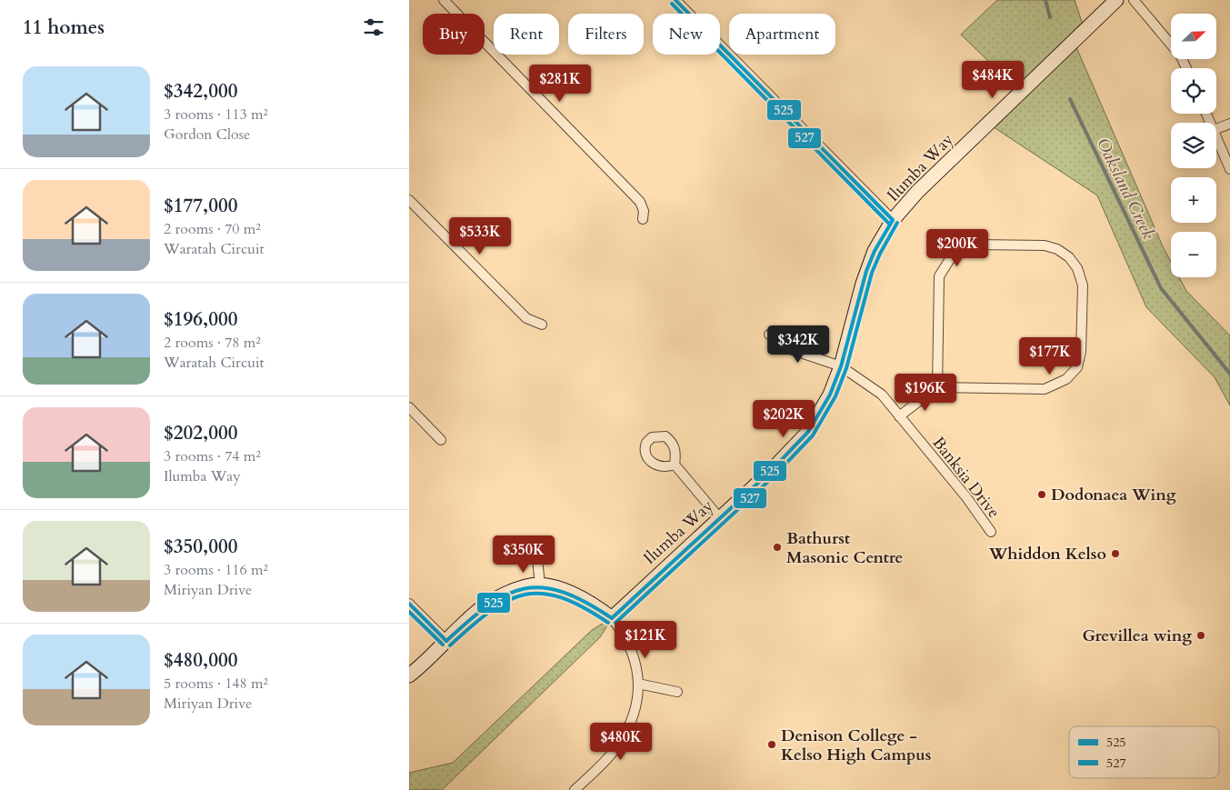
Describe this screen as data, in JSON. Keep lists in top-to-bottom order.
{
  "streets": {
    "street": ["Ilumba Way", "Banksia Drive"]
  },
  "crossings": [
    ["Ilumba Way", "Banksia Drive"]
  ],
  "water": ["Oaksland Creek"],
  "places": [
    "Dodonaea Wing",
    "Bathurst Masonic Centre",
    "Whiddon Kelso",
    "Grevillea wing",
    "Denison College - Kelso High Campus"
  ],
  "lines": ["transit line 525", "transit line 527"],
  "legend": ["525", "527"],
  "north": "top right",
  "page": {
    "heading": "11 homes",
    "map_buttons": ["+", "−"],
    "chip": [
      "Buy",
      "Rent",
      "Filters",
      "New",
      "Apartment"
    ],
    "list": [
      {
        "name": "$342,000",
        "note": "3 rooms · 113 m² · Gordon Close"
      },
      {
        "name": "$177,000",
        "note": "2 rooms · 70 m² · Waratah Circuit"
      },
      {
        "name": "$196,000",
        "note": "2 rooms · 78 m² · Waratah Circuit"
      },
      {
        "name": "$202,000",
        "note": "3 rooms · 74 m² · Ilumba Way"
      },
      {
        "name": "$350,000",
        "note": "3 rooms · 116 m² · Miriyan Drive"
      },
      {
        "name": "$480,000",
        "note": "5 rooms · 148 m² · Miriyan Drive"
      }
    ],
    "price": [
      "$484K",
      "$281K",
      "$533K",
      "$200K",
      "$342K",
      "$177K",
      "$196K",
      "$202K",
      "$350K",
      "$121K",
      "$480K"
    ]
  }
}
